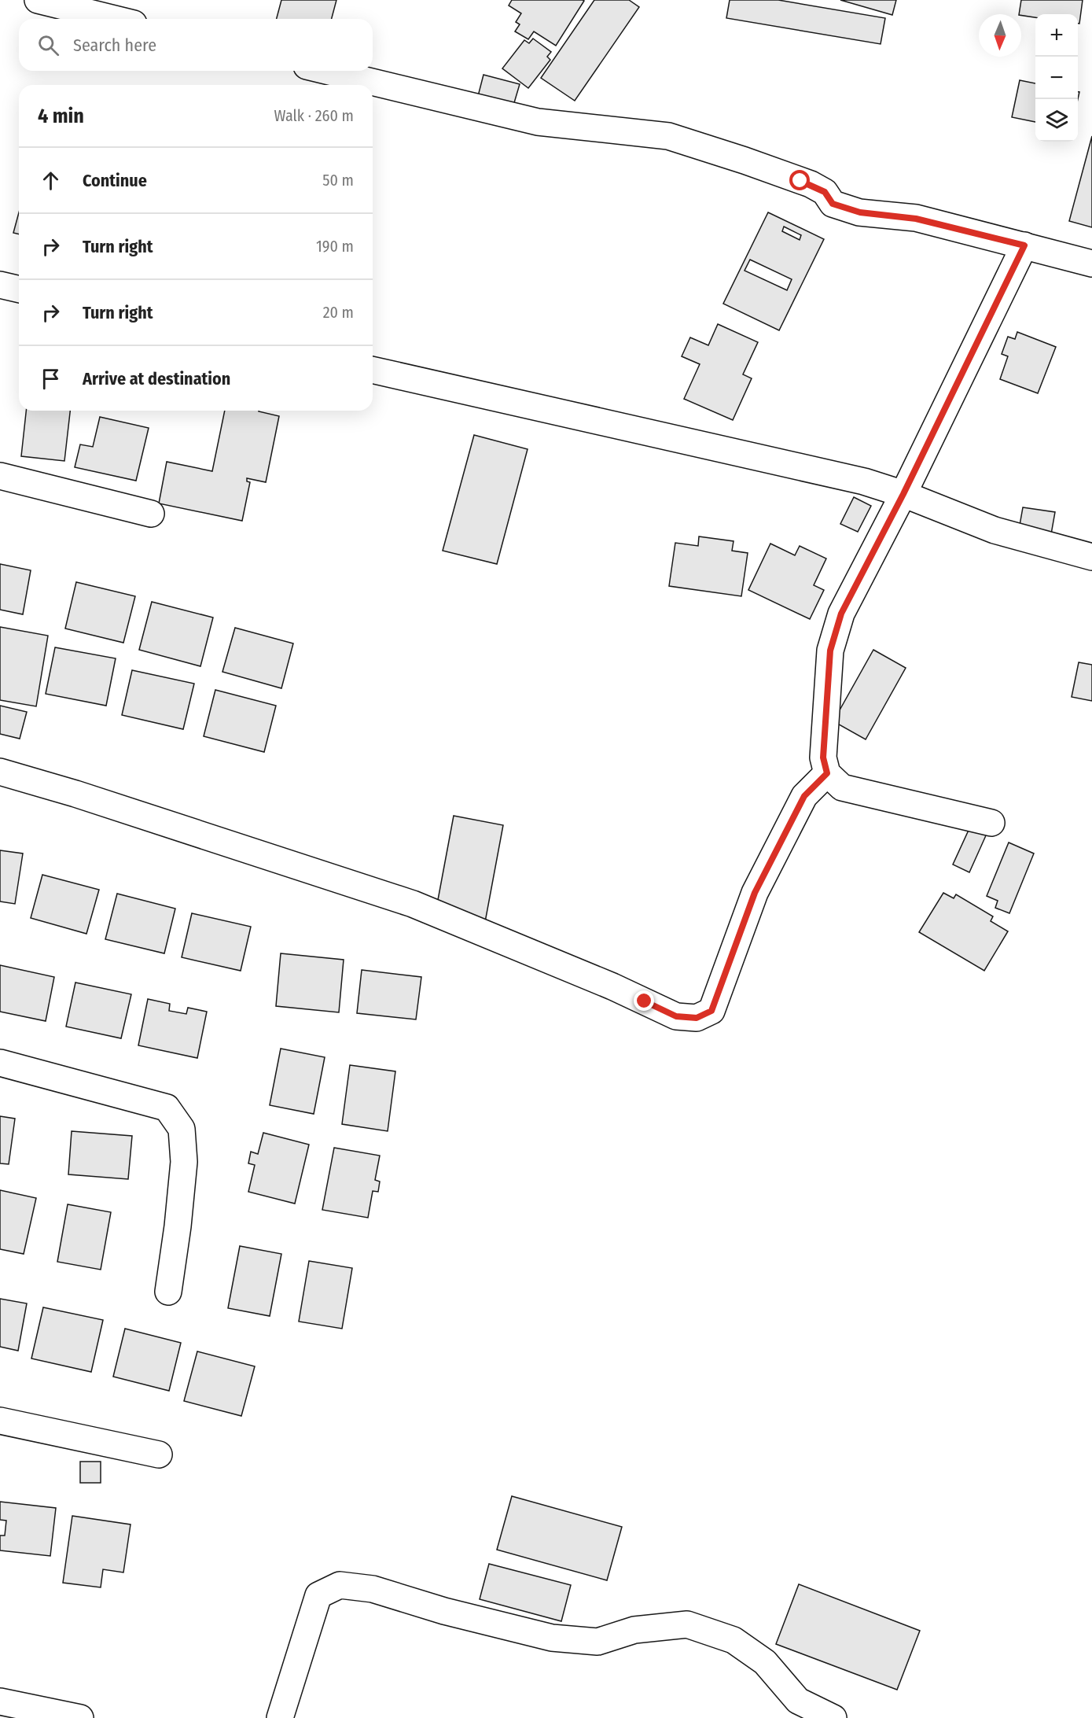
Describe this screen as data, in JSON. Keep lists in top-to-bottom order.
{
  "north": "bottom",
  "page": {
    "map_buttons": ["+", "−"],
    "search": "Search here",
    "heading": ["4 min", "Walk · 260 m"],
    "list": [
      ["Continue", "50 m"],
      ["Turn right", "190 m"],
      ["Turn right", "20 m"],
      "Arrive at destination"
    ]
  }
}
